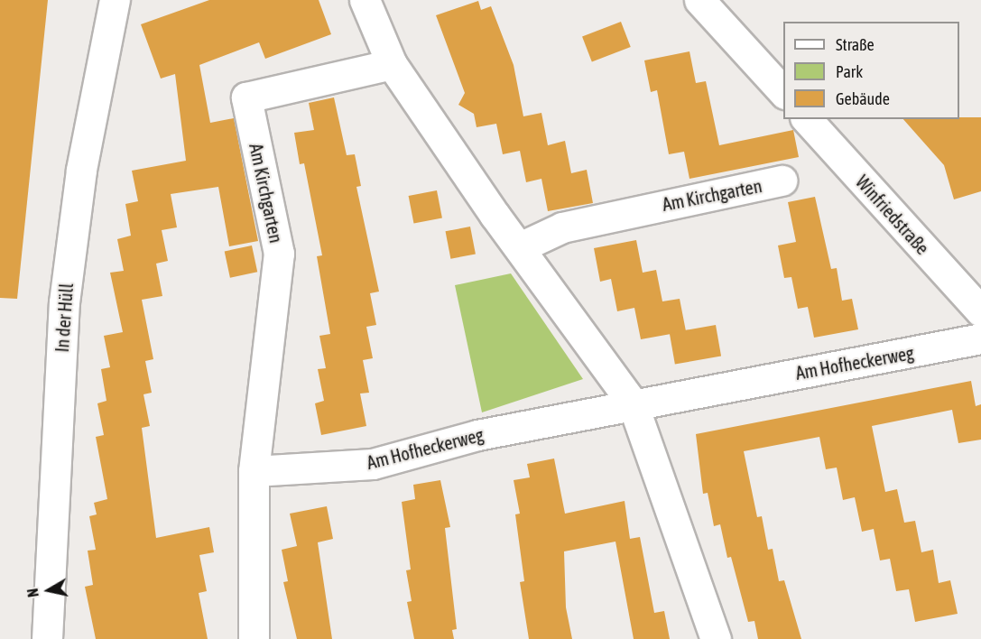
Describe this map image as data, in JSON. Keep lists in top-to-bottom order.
{
  "streets": {
    "street": [
      "Am Kirchgarten",
      "Winfriedstraße",
      "In der Hüll",
      "Am Hofheckerweg"
    ]
  },
  "crossings": [
    ["Am Kirchgarten", "Am Hofheckerweg"]
  ],
  "legend": ["Straße", "Park", "Gebäude"],
  "north": "left"
}
